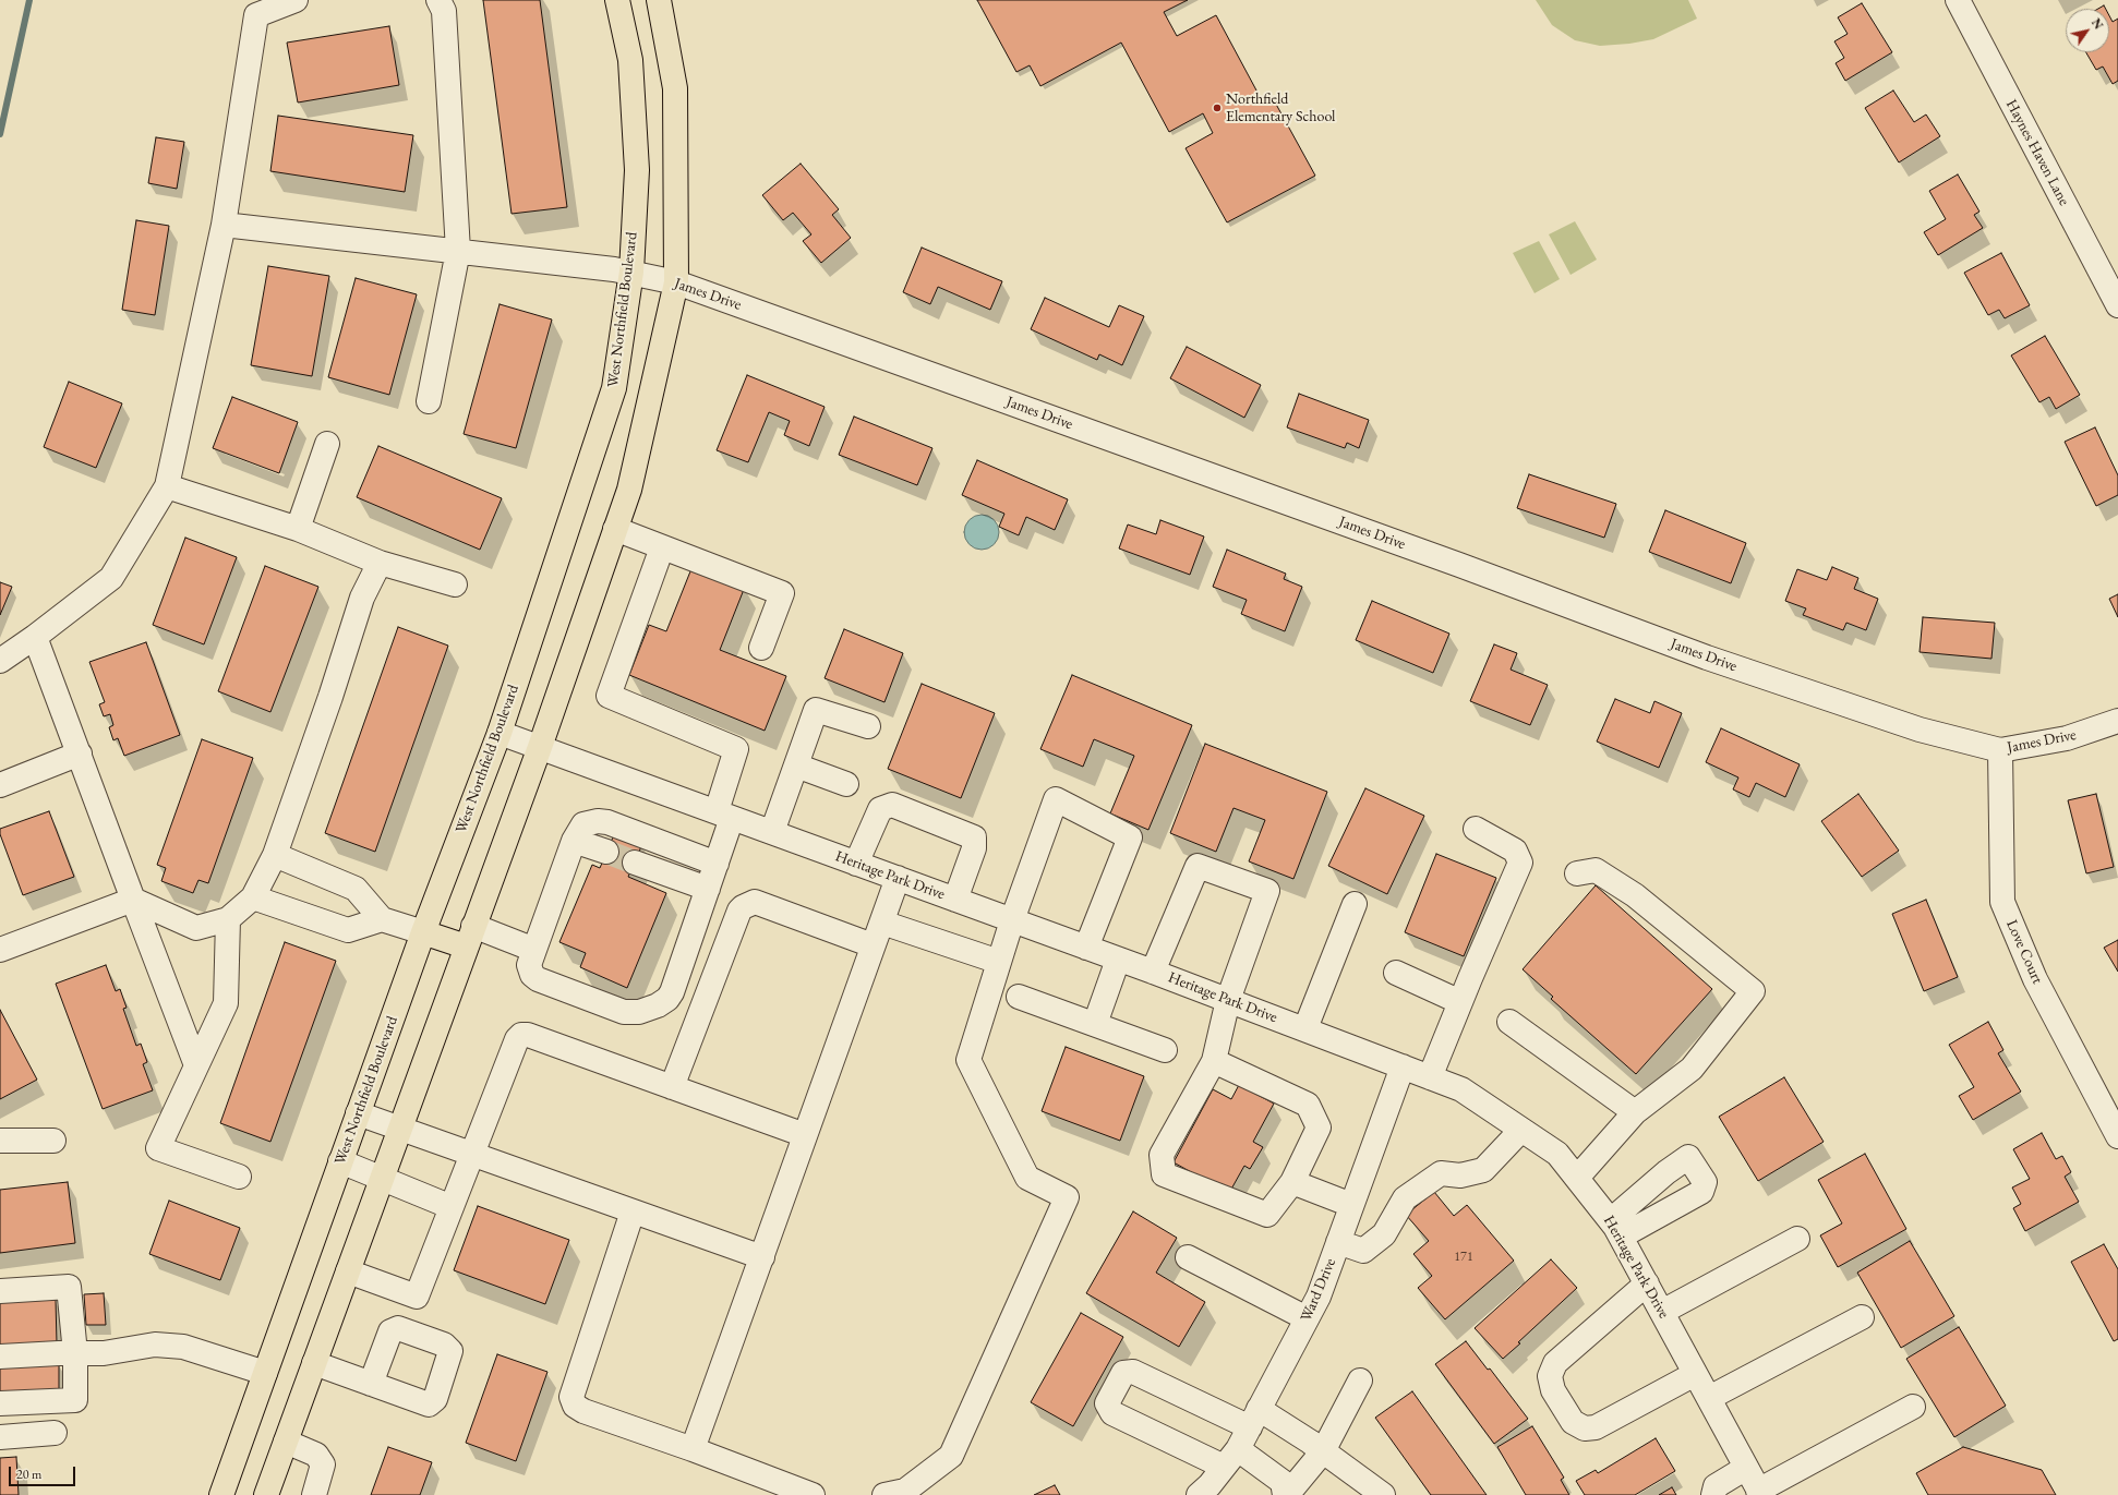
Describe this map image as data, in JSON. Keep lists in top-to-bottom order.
{
  "streets": {
    "main road": ["West Northfield Boulevard"],
    "street": [
      "Haynes Haven Lane",
      "James Drive",
      "Heritage Park Drive",
      "Love Court",
      "Ward Drive"
    ]
  },
  "crossings": [
    ["James Drive", "West Northfield Boulevard"],
    ["James Drive", "Love Court"],
    ["West Northfield Boulevard", "Heritage Park Drive"],
    ["Heritage Park Drive", "Ward Drive"]
  ],
  "places": ["Northfield Elementary School"],
  "house_numbers": ["171"],
  "scale_bar": "20 m",
  "north": "top right"
}
